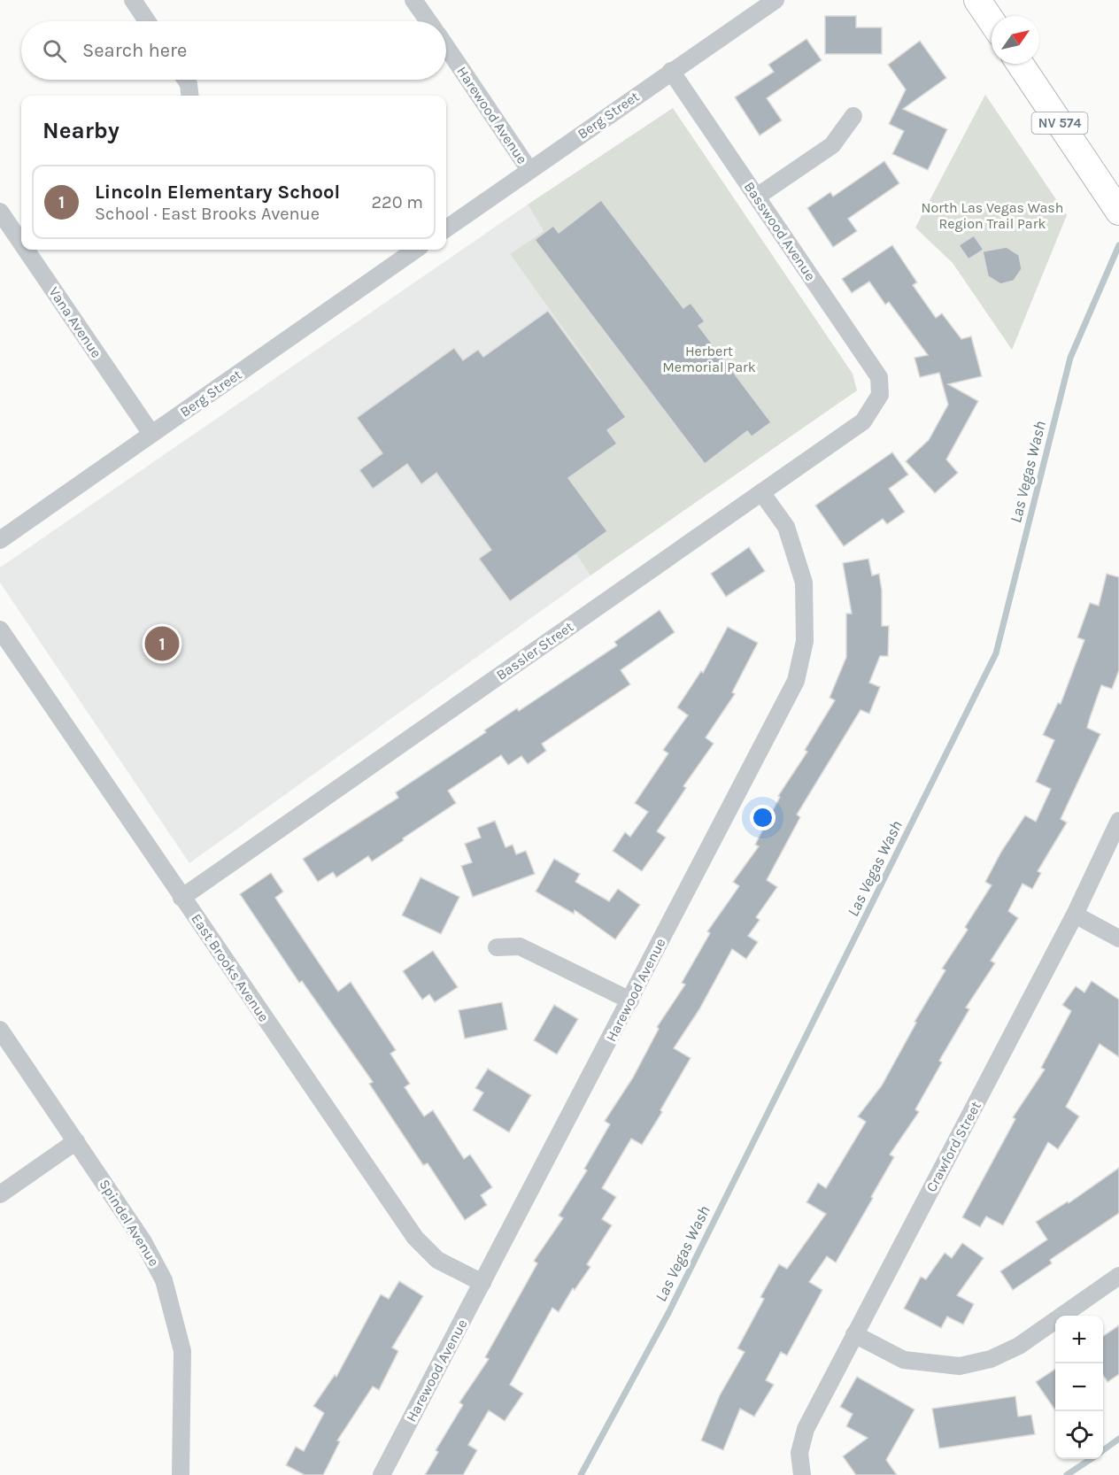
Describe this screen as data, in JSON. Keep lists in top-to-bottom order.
{
  "streets": {
    "main road": ["NV 574"],
    "street": [
      "Harewood Avenue",
      "Berg Street",
      "Basswood Avenue",
      "Vana Avenue",
      "Bassler Street",
      "East Brooks Avenue",
      "Crawford Street",
      "Spindel Avenue"
    ]
  },
  "crossings": [
    ["Harewood Avenue", "Berg Street"],
    ["Harewood Avenue", "Bassler Street"],
    ["Harewood Avenue", "East Brooks Avenue"],
    ["Berg Street", "Basswood Avenue"],
    ["Berg Street", "Vana Avenue"],
    ["Basswood Avenue", "Bassler Street"],
    ["Bassler Street", "East Brooks Avenue"]
  ],
  "water": ["Las Vegas Wash"],
  "parks": ["North Las Vegas Wash Region Trail Park", "Herbert Memorial Park"],
  "north": "top right",
  "page": {
    "search": "Search here",
    "heading": "Nearby",
    "list": [
      {
        "mark": "1",
        "name": "Lincoln Elementary School",
        "note": "School · East Brooks Avenue",
        "value": "220 m"
      }
    ],
    "pins": "1",
    "map_buttons": ["+", "−"]
  }
}
